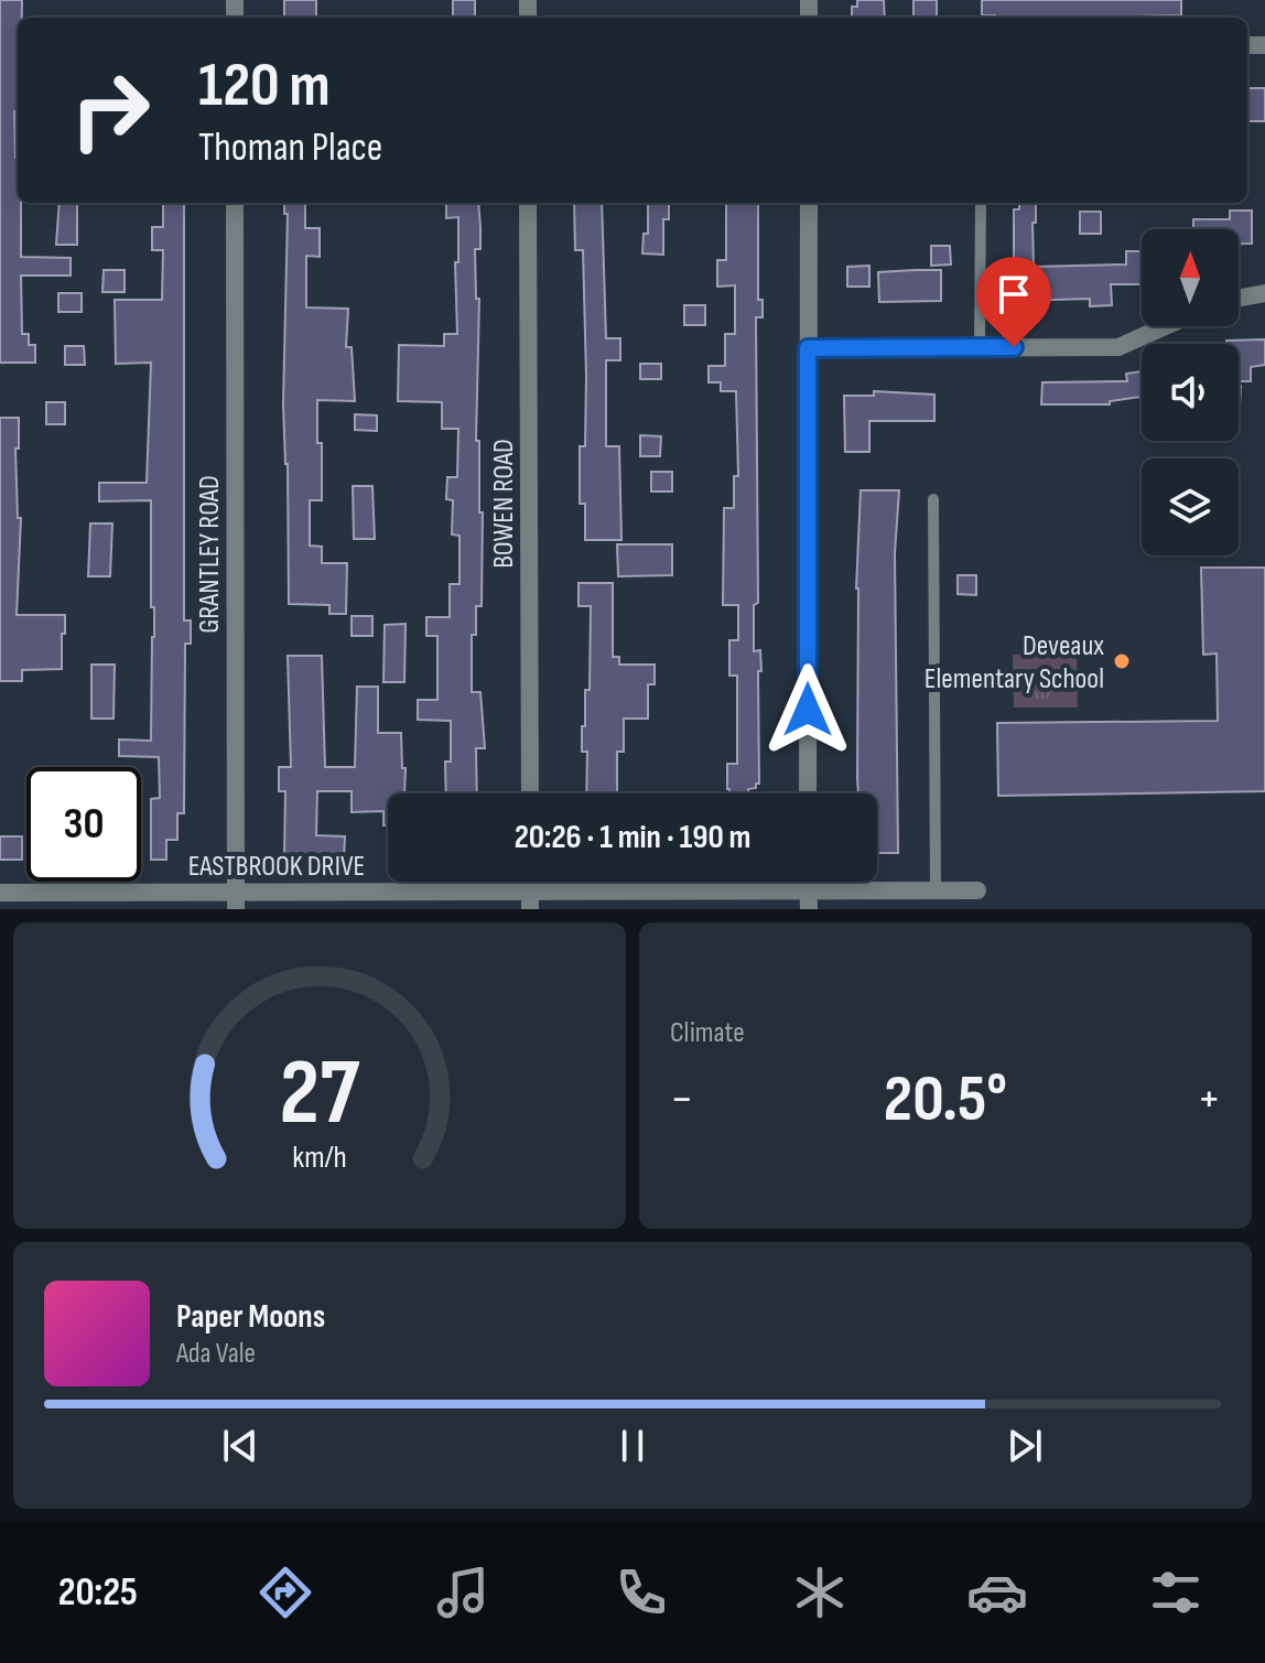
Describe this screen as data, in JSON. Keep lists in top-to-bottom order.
{
  "streets": {
    "street": ["BOWEN ROAD", "GRANTLEY ROAD", "EASTBROOK DRIVE"]
  },
  "crossings": [
    ["GRANTLEY ROAD", "EASTBROOK DRIVE"]
  ],
  "places": ["Deveaux Elementary School"],
  "north": "top",
  "page": {
    "turn": ["120 m", "Thoman Place"],
    "limit": "30",
    "trip": "20:26 · 1 min · 190 m",
    "tile": "Climate",
    "heat": ["−", "20.5°", "+"],
    "song": ["Paper Moons", "Ada Vale"],
    "tabs": "20:25",
    "gauge": ["27", "km/h"]
  }
}
